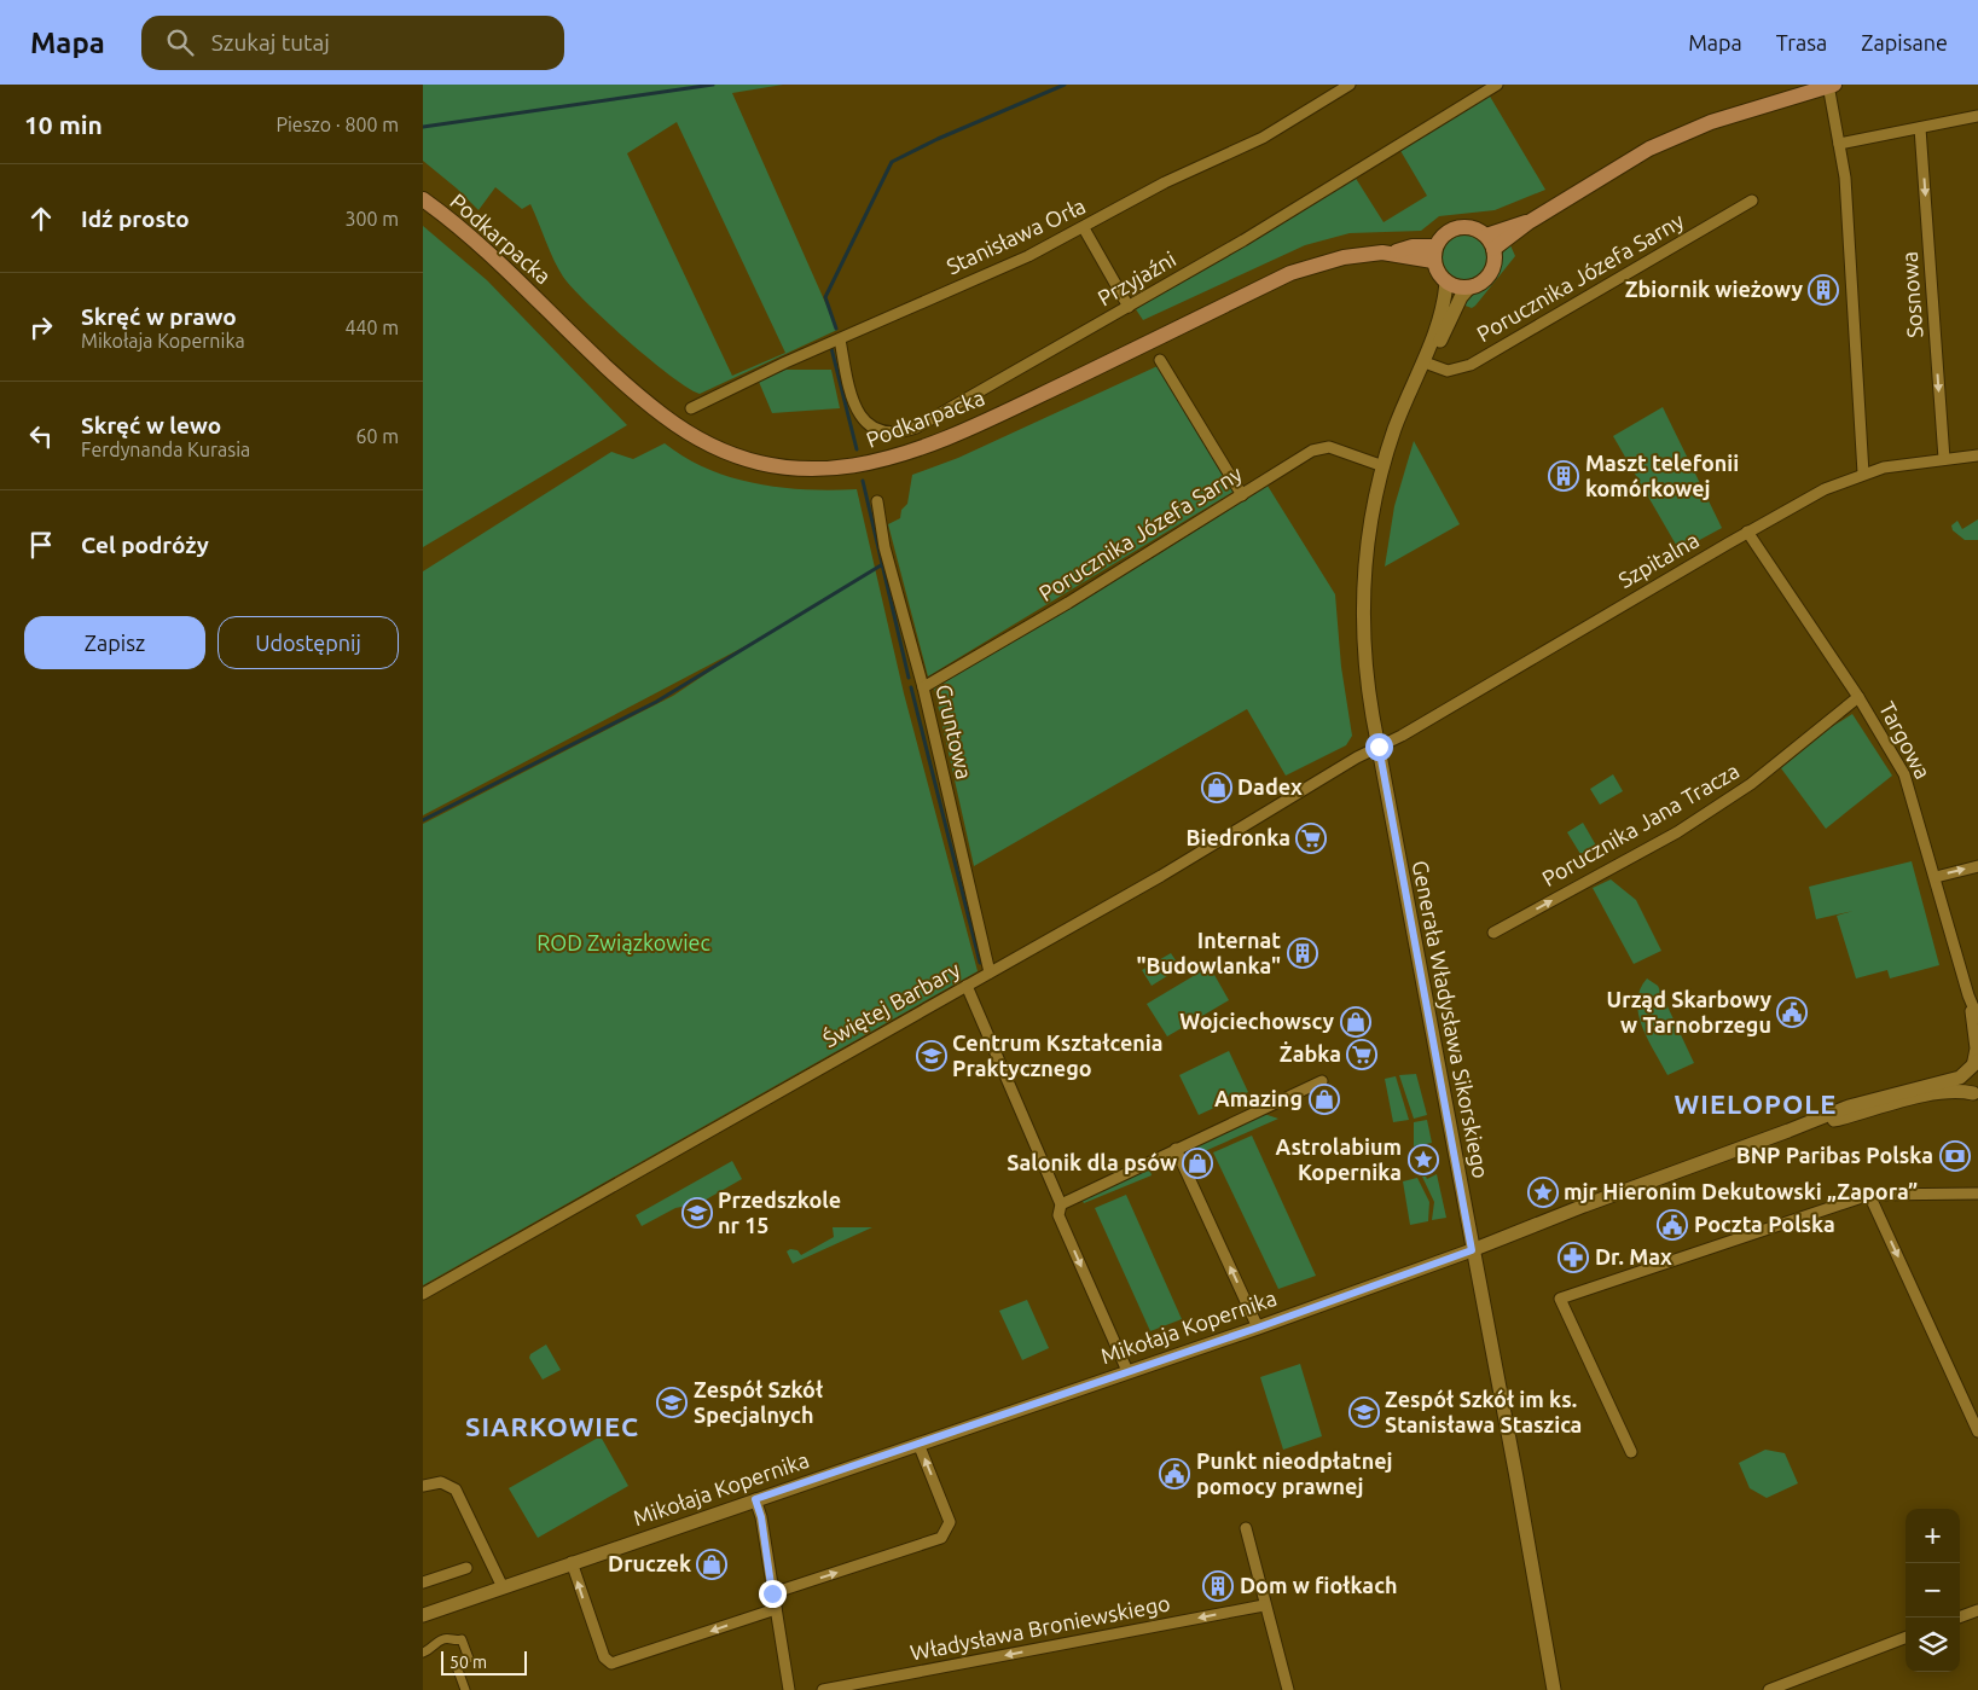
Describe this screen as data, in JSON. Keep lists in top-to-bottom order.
{
  "streets": {
    "main road": ["Podkarpacka"],
    "street": [
      "Stanisława Orła",
      "Porucznika Józefa Sarny",
      "Przyjaźni",
      "Sosnowa",
      "Szpitalna",
      "Gruntowa",
      "Targowa",
      "Porucznika Jana Tracza",
      "Świętej Barbary",
      "Generała Władysława Sikorskiego",
      "Mikołaja Kopernika",
      "Władysława Broniewskiego"
    ]
  },
  "crossings": [
    ["Stanisława Orła", "Przyjaźni"],
    ["Podkarpacka", "Generała Władysława Sikorskiego"],
    ["Porucznika Józefa Sarny", "Gruntowa"],
    ["Porucznika Józefa Sarny", "Generała Władysława Sikorskiego"],
    ["Sosnowa", "Szpitalna"],
    ["Szpitalna", "Targowa"],
    ["Szpitalna", "Świętej Barbary"],
    ["Szpitalna", "Generała Władysława Sikorskiego"],
    ["Gruntowa", "Świętej Barbary"],
    ["Targowa", "Porucznika Jana Tracza"],
    ["Świętej Barbary", "Generała Władysława Sikorskiego"],
    ["Generała Władysława Sikorskiego", "Mikołaja Kopernika"]
  ],
  "one_way": ["Porucznika Jana Tracza", "Władysława Broniewskiego"],
  "districts": ["WIELOPOLE", "SIARKOWIEC"],
  "parks": ["ROD Związkowiec"],
  "places": {
    "building": [
      "Zbiornik wieżowy",
      "Maszt telefonii komórkowej",
      "Internat \"Budowlanka\"",
      "Dom w fiołkach"
    ],
    "shop": [
      "Dadex",
      "Wojciechowscy",
      "Amazing",
      "Salonik dla psów",
      "Druczek"
    ],
    "supermarket": ["Biedronka", "Żabka"],
    "public building": ["Urząd Skarbowy w Tarnobrzegu", "Poczta Polska", "Punkt nieodpłatnej pomocy prawnej"],
    "school or university": [
      "Centrum Kształcenia Praktycznego",
      "Przedszkole nr 15",
      "Zespół Szkół Specjalnych",
      "Zespół Szkół im ks. Stanisława Staszica"
    ],
    "bank": ["BNP Paribas Polska"],
    "place": ["Astrolabium Kopernika", "mjr Hieronim Dekutowski „Zapora”"],
    "pharmacy": ["Dr. Max"]
  },
  "scale_bar": "50 m",
  "page": {
    "header": "Mapa",
    "search": "Szukaj tutaj",
    "nav": ["Mapa", "Trasa", "Zapisane"],
    "heading": ["10 min", "Pieszo · 800 m"],
    "list": [
      ["Idź prosto", "300 m"],
      ["Skręć w prawo", "Mikołaja Kopernika", "440 m"],
      ["Skręć w lewo", "Ferdynanda Kurasia", "60 m"],
      "Cel podróży"
    ],
    "buttons": ["Zapisz", "Udostępnij"],
    "map_buttons": ["+", "−"],
    "scale": "50 m"
  }
}
